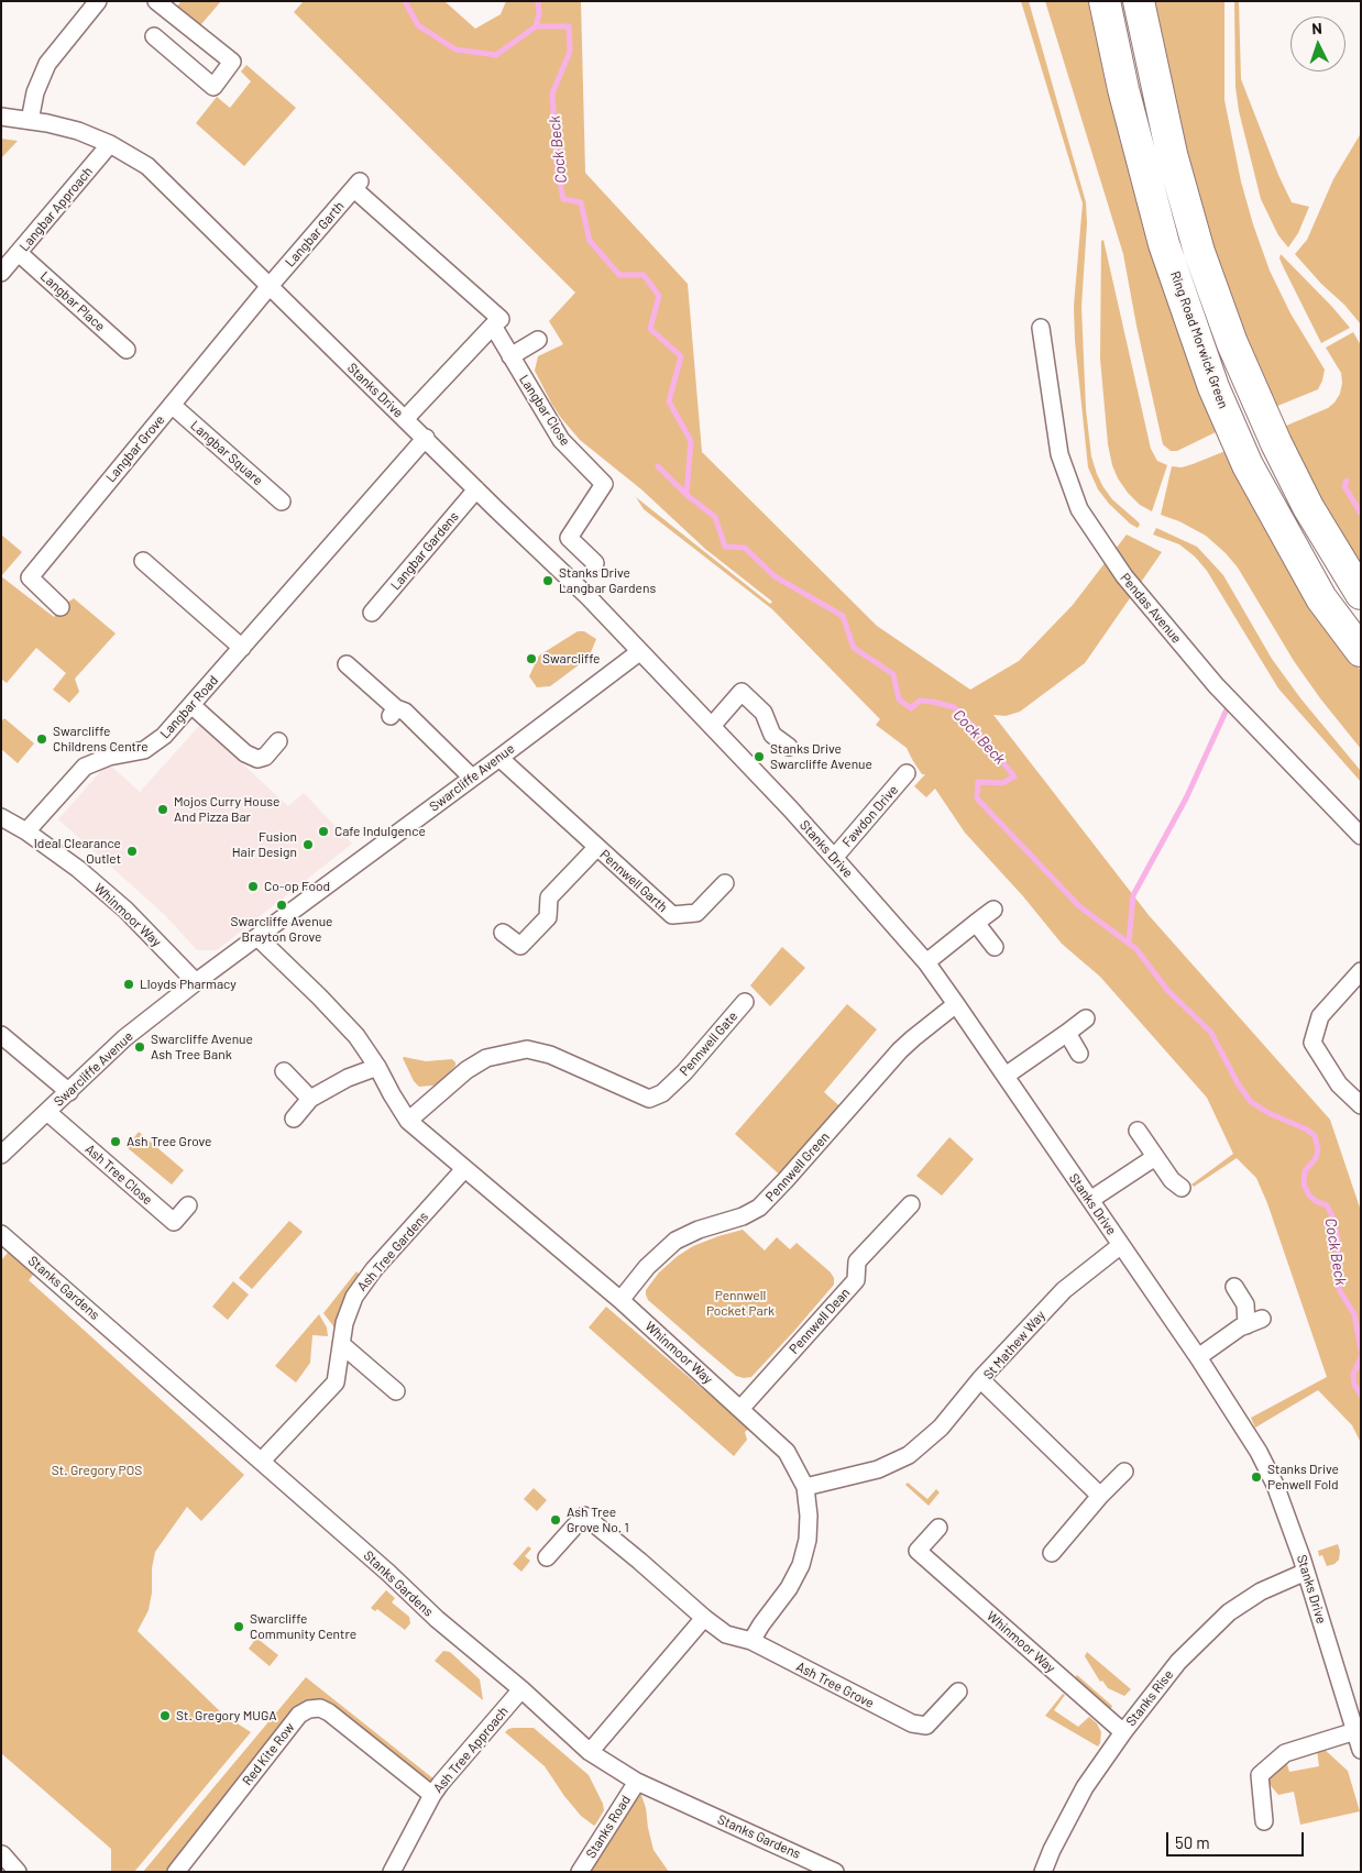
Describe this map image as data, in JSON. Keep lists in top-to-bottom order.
{
  "streets": {
    "highway": ["Ring Road Morwick Green"],
    "street": [
      "Langbar Approach",
      "Langbar Garth",
      "Langbar Place",
      "Stanks Drive",
      "Langbar Close",
      "Langbar Grove",
      "Langbar Square",
      "Langbar Gardens",
      "Pendas Avenue",
      "Langbar Road",
      "Swarcliffe Avenue",
      "Fawdon Drive",
      "Pennwell Garth",
      "Whinmoor Way",
      "Pennwell Gate",
      "Pennwell Green",
      "Ash Tree Close",
      "Ash Tree Gardens",
      "Stanks Gardens",
      "Pennwell Dean",
      "St Mathew Way",
      "Ash Tree Grove",
      "Stanks Rise",
      "Ash Tree Approach",
      "Red Kite Row",
      "Stanks Road"
    ]
  },
  "crossings": [
    ["Langbar Approach", "Langbar Place"],
    ["Langbar Approach", "Stanks Drive"],
    ["Langbar Garth", "Stanks Drive"],
    ["Langbar Garth", "Langbar Close"],
    ["Langbar Garth", "Langbar Grove"],
    ["Stanks Drive", "Langbar Grove"],
    ["Stanks Drive", "Langbar Gardens"],
    ["Stanks Drive", "Langbar Road"],
    ["Stanks Drive", "Swarcliffe Avenue"],
    ["Stanks Drive", "Fawdon Drive"],
    ["Stanks Drive", "Pennwell Green"],
    ["Stanks Drive", "St Mathew Way"],
    ["Stanks Drive", "Stanks Rise"],
    ["Langbar Grove", "Langbar Square"],
    ["Langbar Road", "Whinmoor Way"],
    ["Swarcliffe Avenue", "Pennwell Garth"],
    ["Swarcliffe Avenue", "Whinmoor Way"],
    ["Swarcliffe Avenue", "Ash Tree Close"],
    ["Whinmoor Way", "Pennwell Gate"],
    ["Whinmoor Way", "Pennwell Green"],
    ["Whinmoor Way", "Ash Tree Gardens"],
    ["Whinmoor Way", "Pennwell Dean"],
    ["Whinmoor Way", "Ash Tree Grove"],
    ["Whinmoor Way", "Stanks Rise"],
    ["Ash Tree Gardens", "Stanks Gardens"],
    ["Stanks Gardens", "Ash Tree Approach"],
    ["Stanks Gardens", "Stanks Road"],
    ["Ash Tree Approach", "Red Kite Row"]
  ],
  "water": ["Cock Beck"],
  "parks": ["Pennwell Pocket Park", "St. Gregory POS"],
  "places": [
    "Stanks Drive Langbar Gardens",
    "Swarcliffe",
    "Swarcliffe Childrens Centre",
    "Stanks Drive Swarcliffe Avenue",
    "Mojos Curry House And Pizza Bar",
    "Cafe Indulgence",
    "Fusion Hair Design",
    "Ideal Clearance Outlet",
    "Co-op Food",
    "Swarcliffe Avenue Brayton Grove",
    "Lloyds Pharmacy",
    "Swarcliffe Avenue Ash Tree Bank",
    "Ash Tree Grove",
    "Stanks Drive Penwell Fold",
    "Ash Tree Grove No. 1",
    "Swarcliffe Community Centre",
    "St. Gregory MUGA"
  ],
  "scale_bar": "50 m",
  "north": "top"
}
